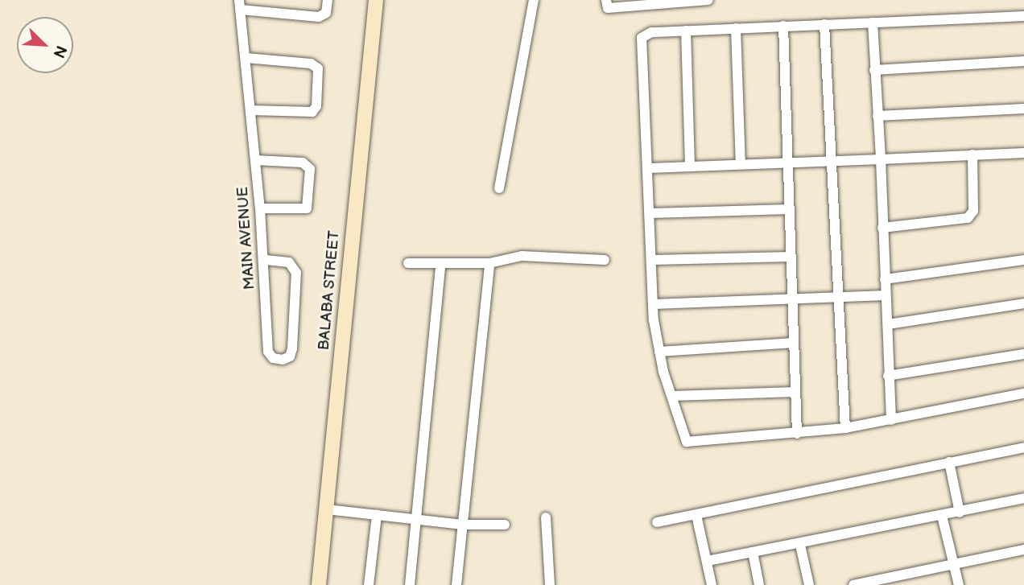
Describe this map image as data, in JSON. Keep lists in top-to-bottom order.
{
  "streets": {
    "street": ["MAIN AVENUE", "BALABA STREET"]
  },
  "north": "bottom right"
}
